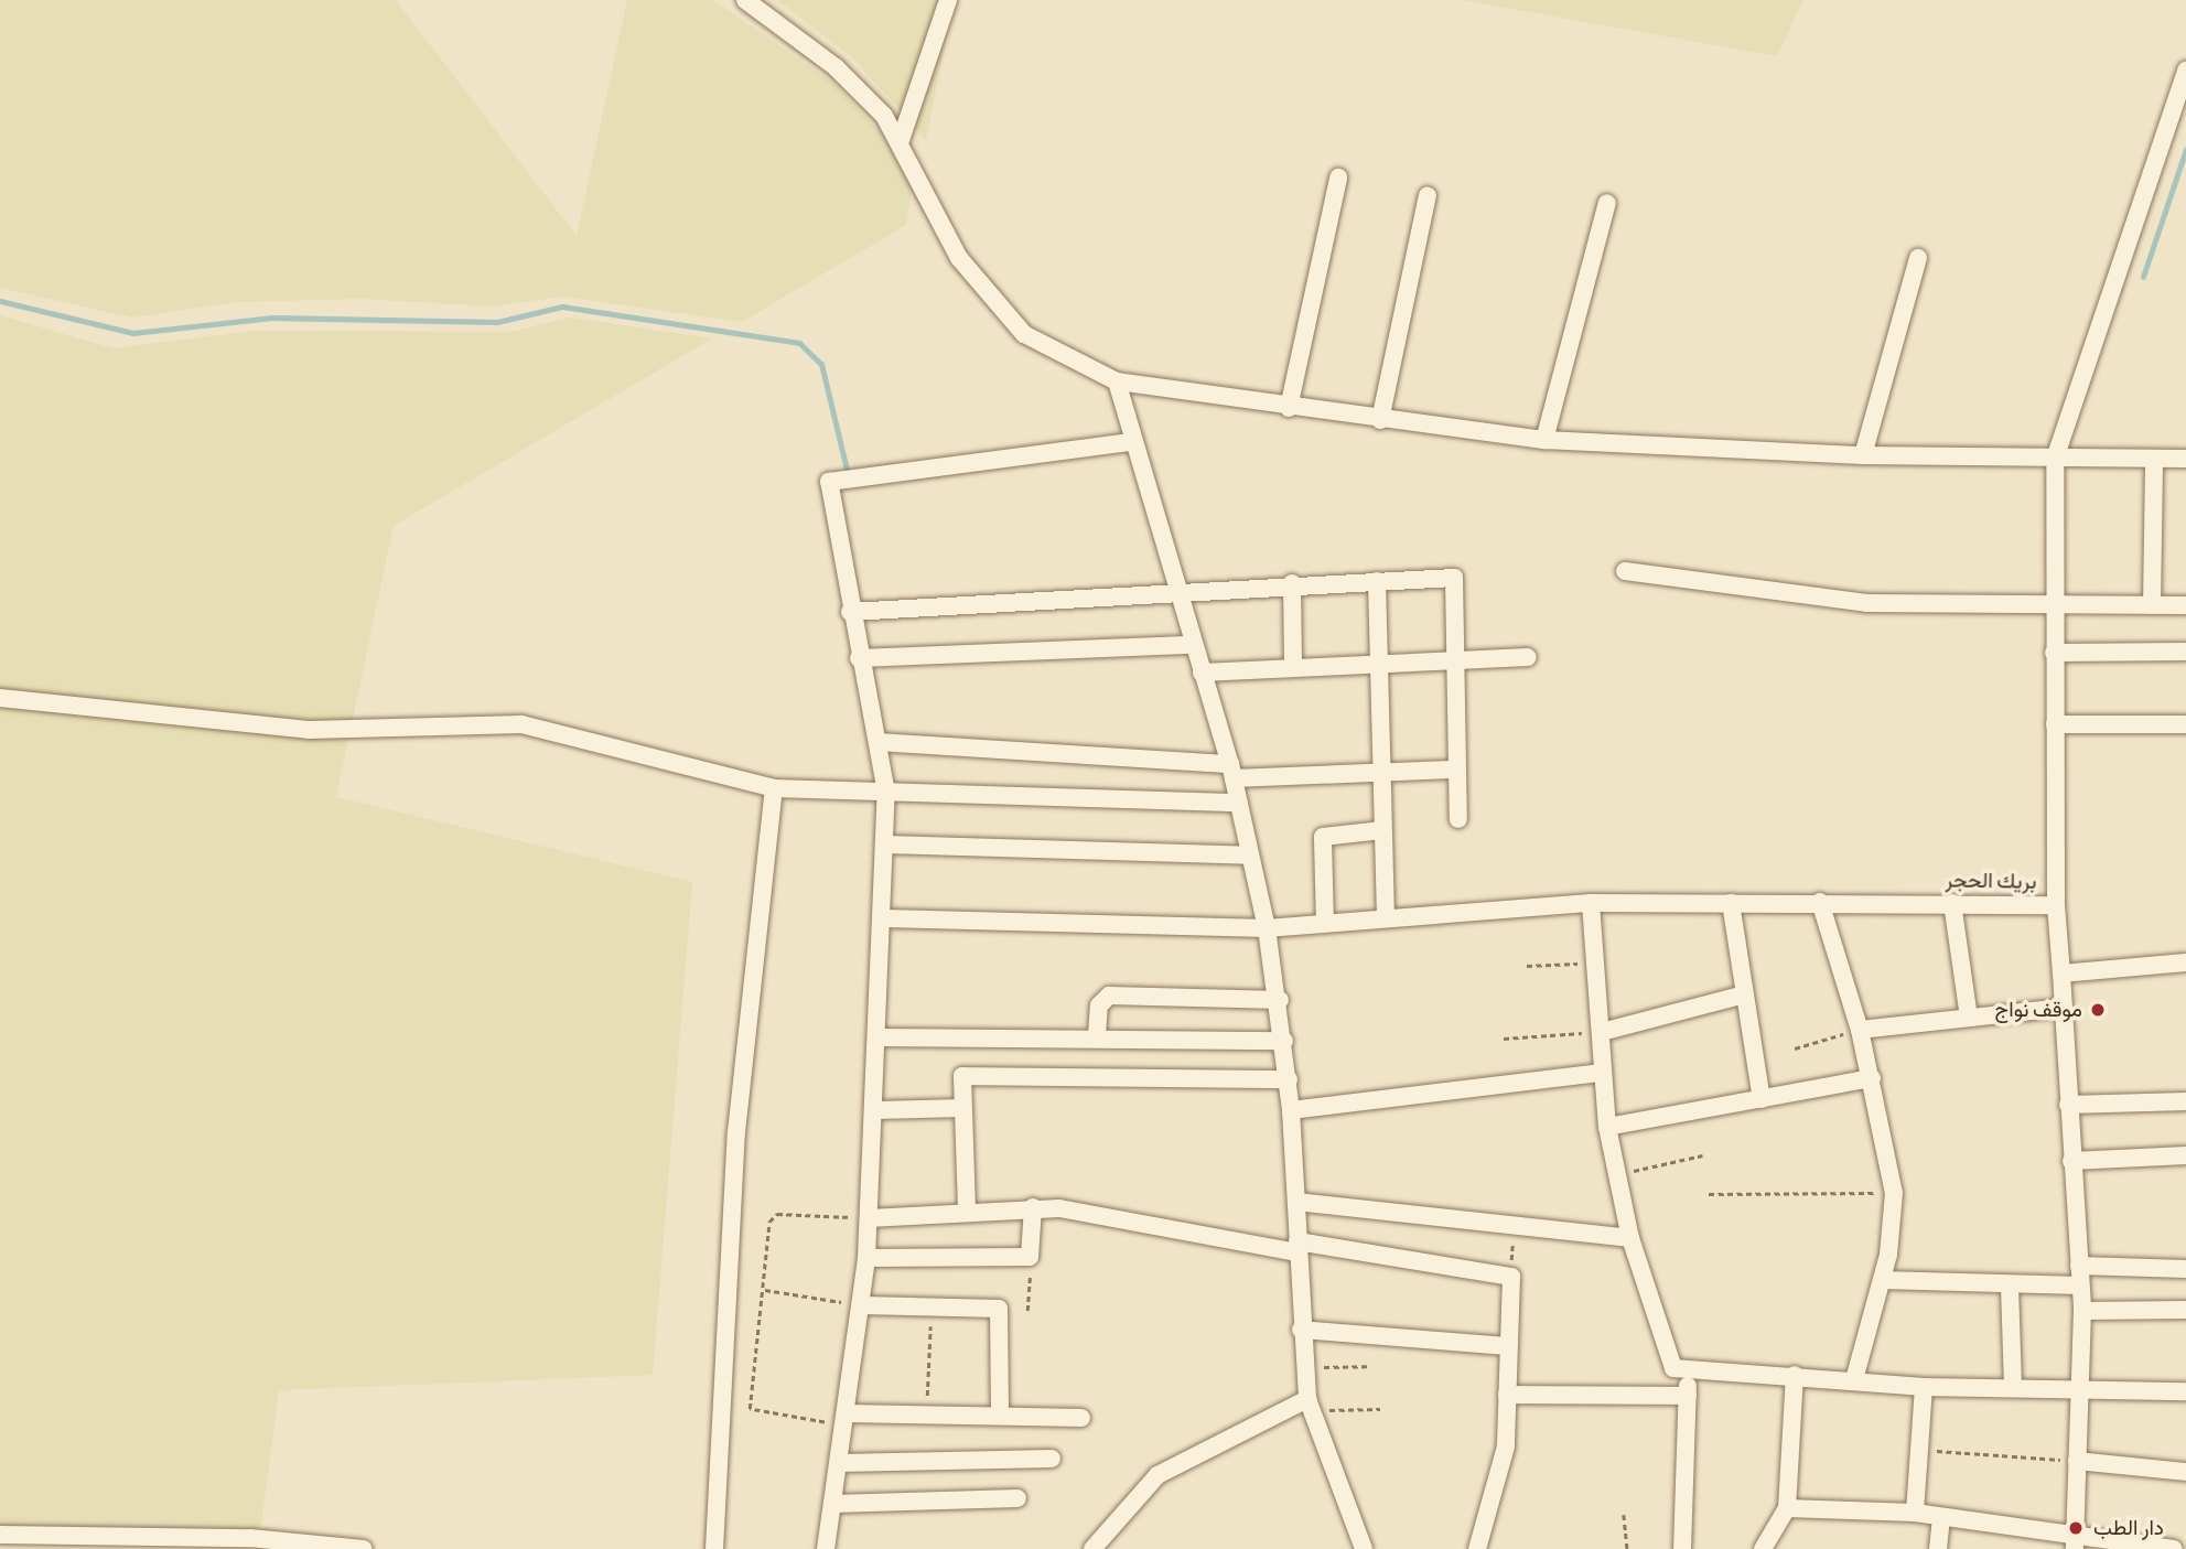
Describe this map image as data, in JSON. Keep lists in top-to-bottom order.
{
  "streets": {
    "street": ["بريك الحجر"]
  },
  "places": ["موقف نواج", "دار الطب"]
}
